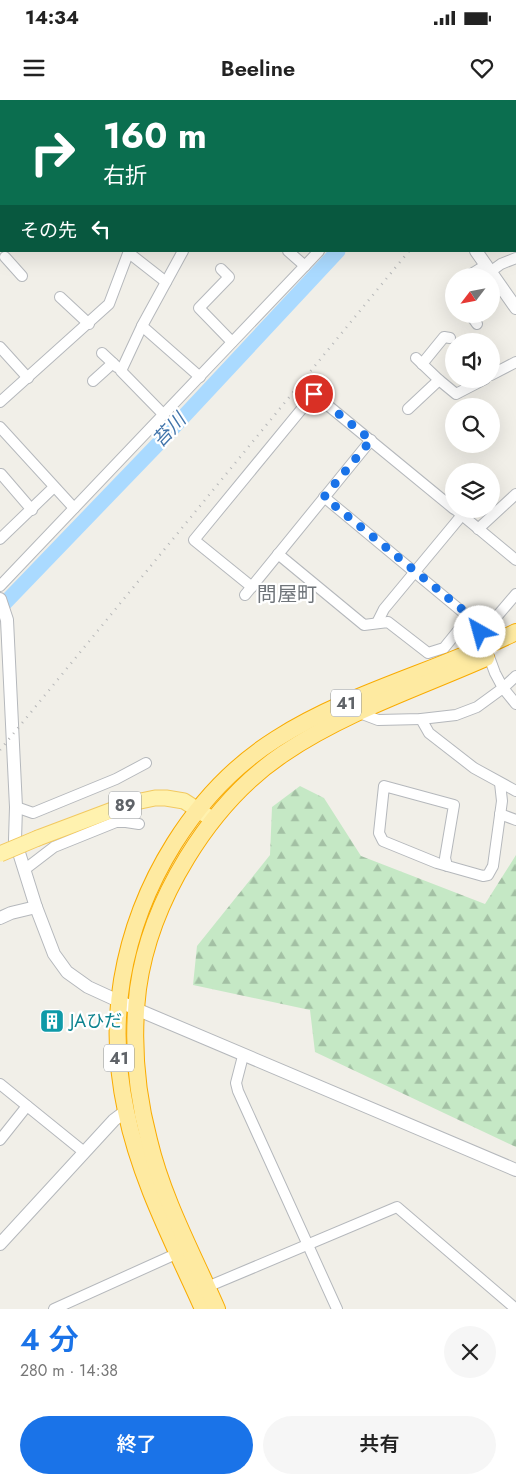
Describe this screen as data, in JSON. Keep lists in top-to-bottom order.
{
  "streets": {
    "highway": ["41"],
    "main road": ["89"]
  },
  "crossings": [
    ["41", "89"]
  ],
  "districts": ["問屋町"],
  "water": ["苔川"],
  "places": {
    "building": ["JAひだ"]
  },
  "north": "bottom left",
  "page": {
    "status": "14:34",
    "header": "Beeline",
    "turn": ["160 m", "右折"],
    "then": "その先",
    "heading": ["4 分", "280 m · 14:38"],
    "buttons": ["終了", "共有"]
  }
}
